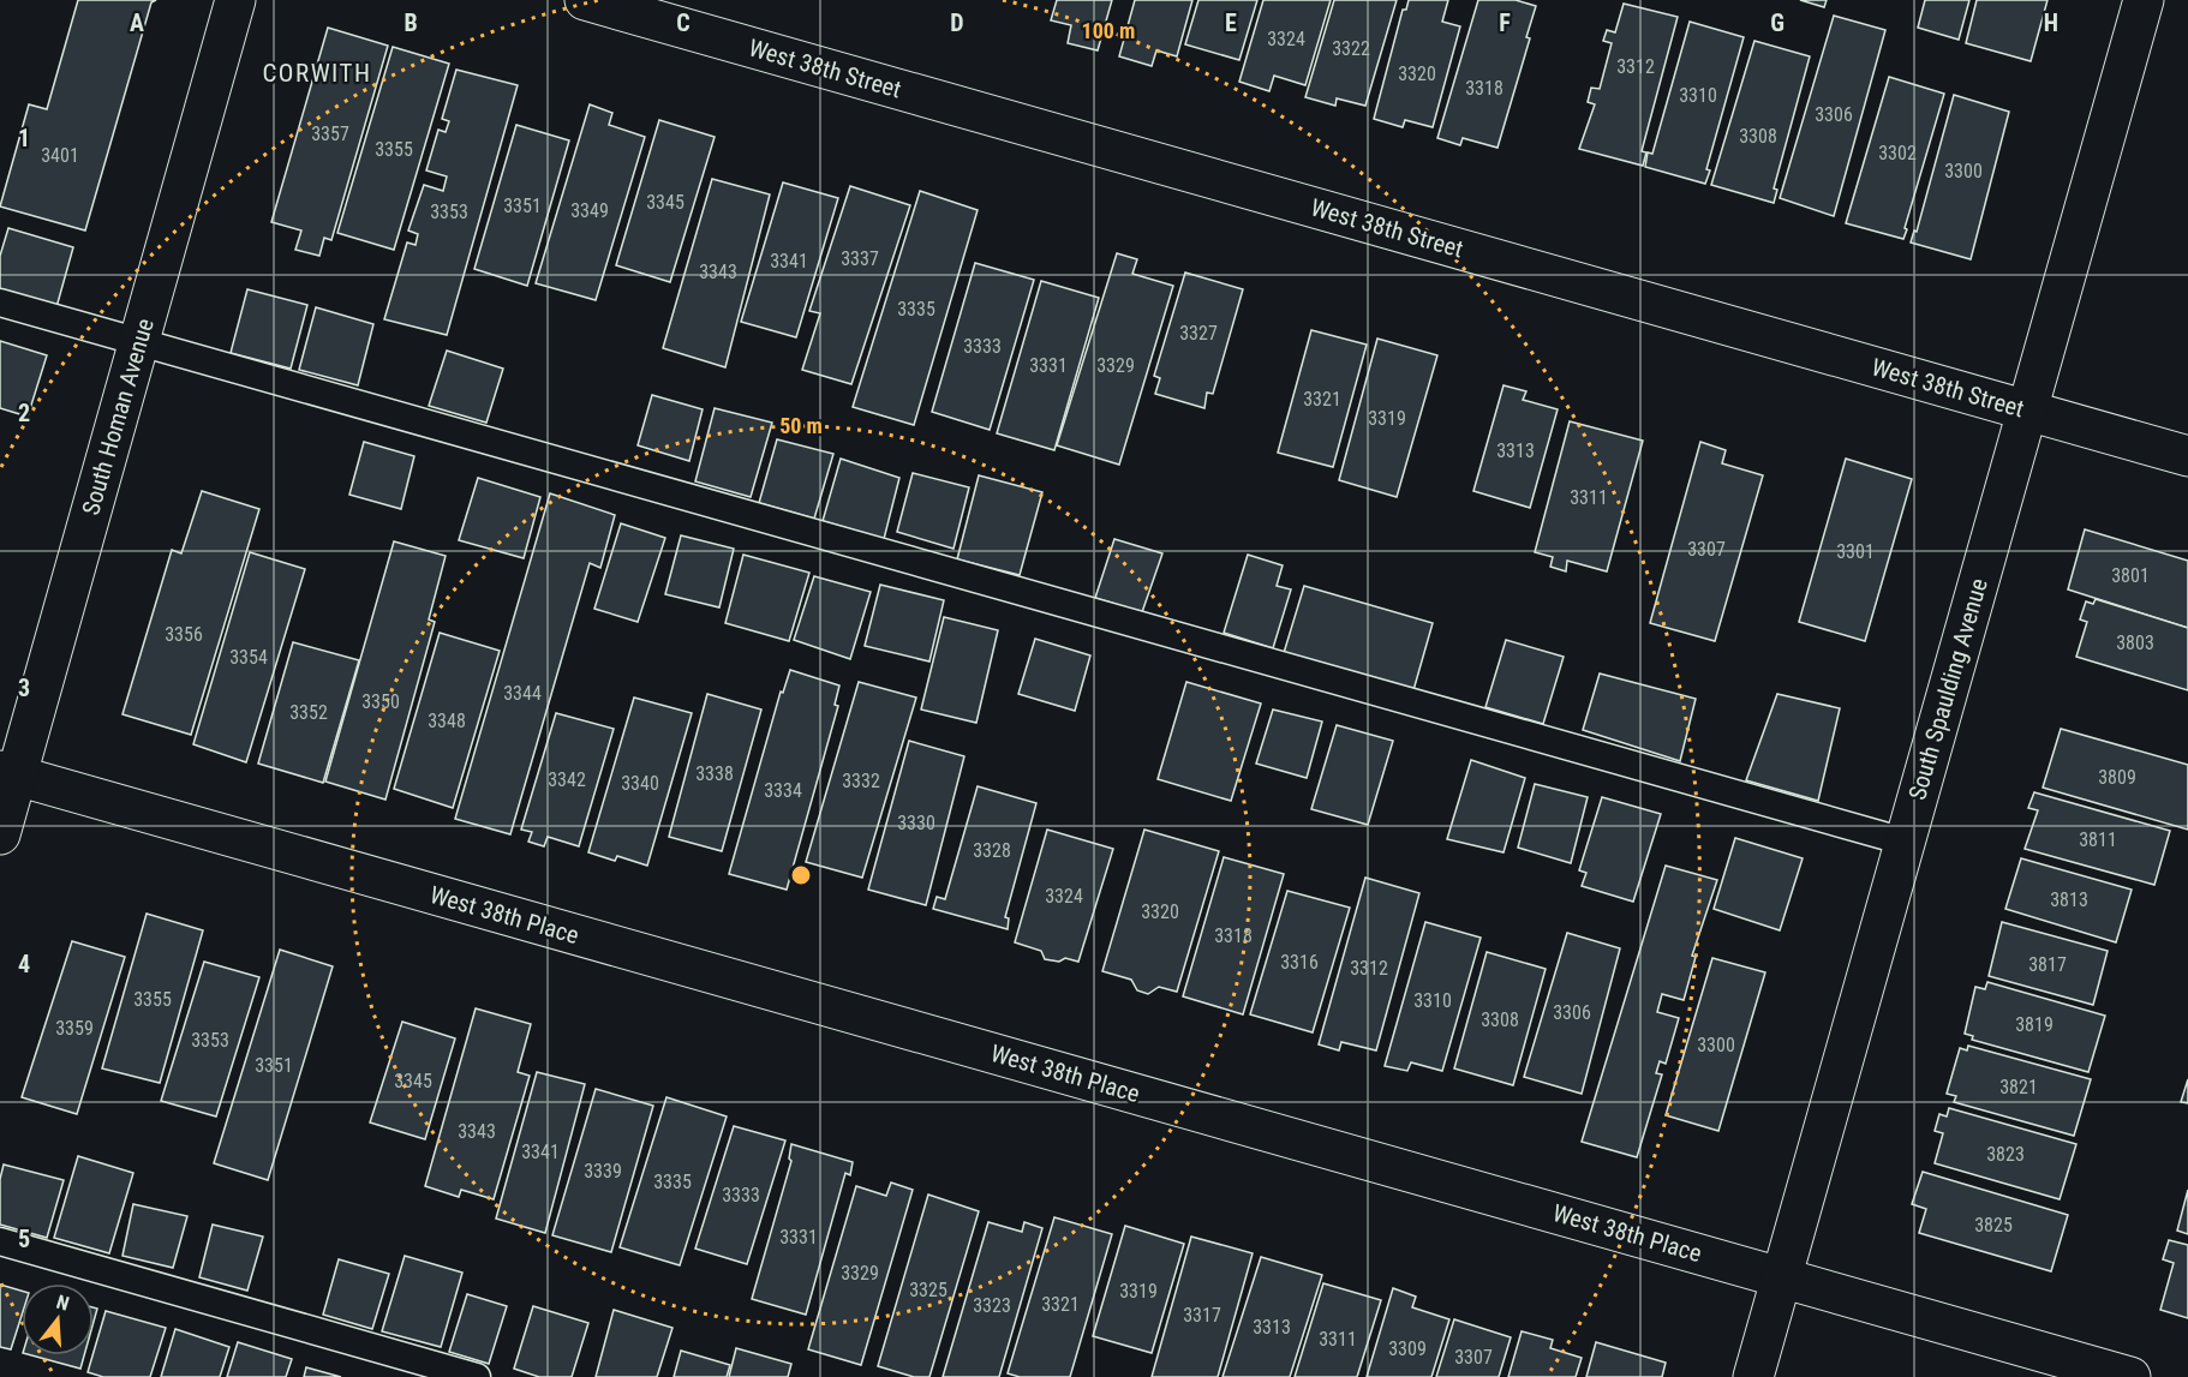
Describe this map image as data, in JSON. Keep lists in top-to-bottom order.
{
  "streets": {
    "street": [
      "West 38th Street",
      "South Homan Avenue",
      "South Spaulding Avenue",
      "West 38th Place"
    ]
  },
  "crossings": [
    ["West 38th Street", "South Spaulding Avenue"],
    ["South Homan Avenue", "West 38th Place"],
    ["South Spaulding Avenue", "West 38th Place"]
  ],
  "districts": ["CORWITH"],
  "house_numbers": [
    "3324",
    "3322",
    "3312",
    "3320",
    "3318",
    "3310",
    "3306",
    "3357",
    "3308",
    "3355",
    "3302",
    "3401",
    "3300",
    "3345",
    "3351",
    "3349",
    "3353",
    "3337",
    "3341",
    "3343",
    "3335",
    "3327",
    "3333",
    "3331",
    "3329",
    "3321",
    "3319",
    "3313",
    "3311",
    "3307",
    "3301",
    "3801",
    "3356",
    "3803",
    "3354",
    "3344",
    "3350",
    "3352",
    "3348",
    "3338",
    "3809",
    "3342",
    "3332",
    "3340",
    "3334",
    "3330",
    "3811",
    "3328",
    "3324",
    "3813",
    "3320",
    "3318",
    "3316",
    "3817",
    "3312",
    "3355",
    "3310",
    "3306",
    "3308",
    "3819",
    "3359",
    "3353",
    "3300",
    "3351",
    "3345",
    "3821",
    "3343",
    "3341",
    "3823",
    "3339",
    "3335",
    "3333",
    "3825",
    "3331",
    "3329",
    "3325",
    "3319",
    "3321",
    "3323",
    "3317",
    "3313",
    "3311",
    "3309",
    "3307"
  ],
  "north": "top",
  "grid": {
    "columns": [
      "A",
      "B",
      "C",
      "D",
      "E",
      "F",
      "G",
      "H"
    ],
    "rows": [
      "1",
      "2",
      "3",
      "4",
      "5"
    ]
  },
  "rings": ["100 m", "50 m"]
}
